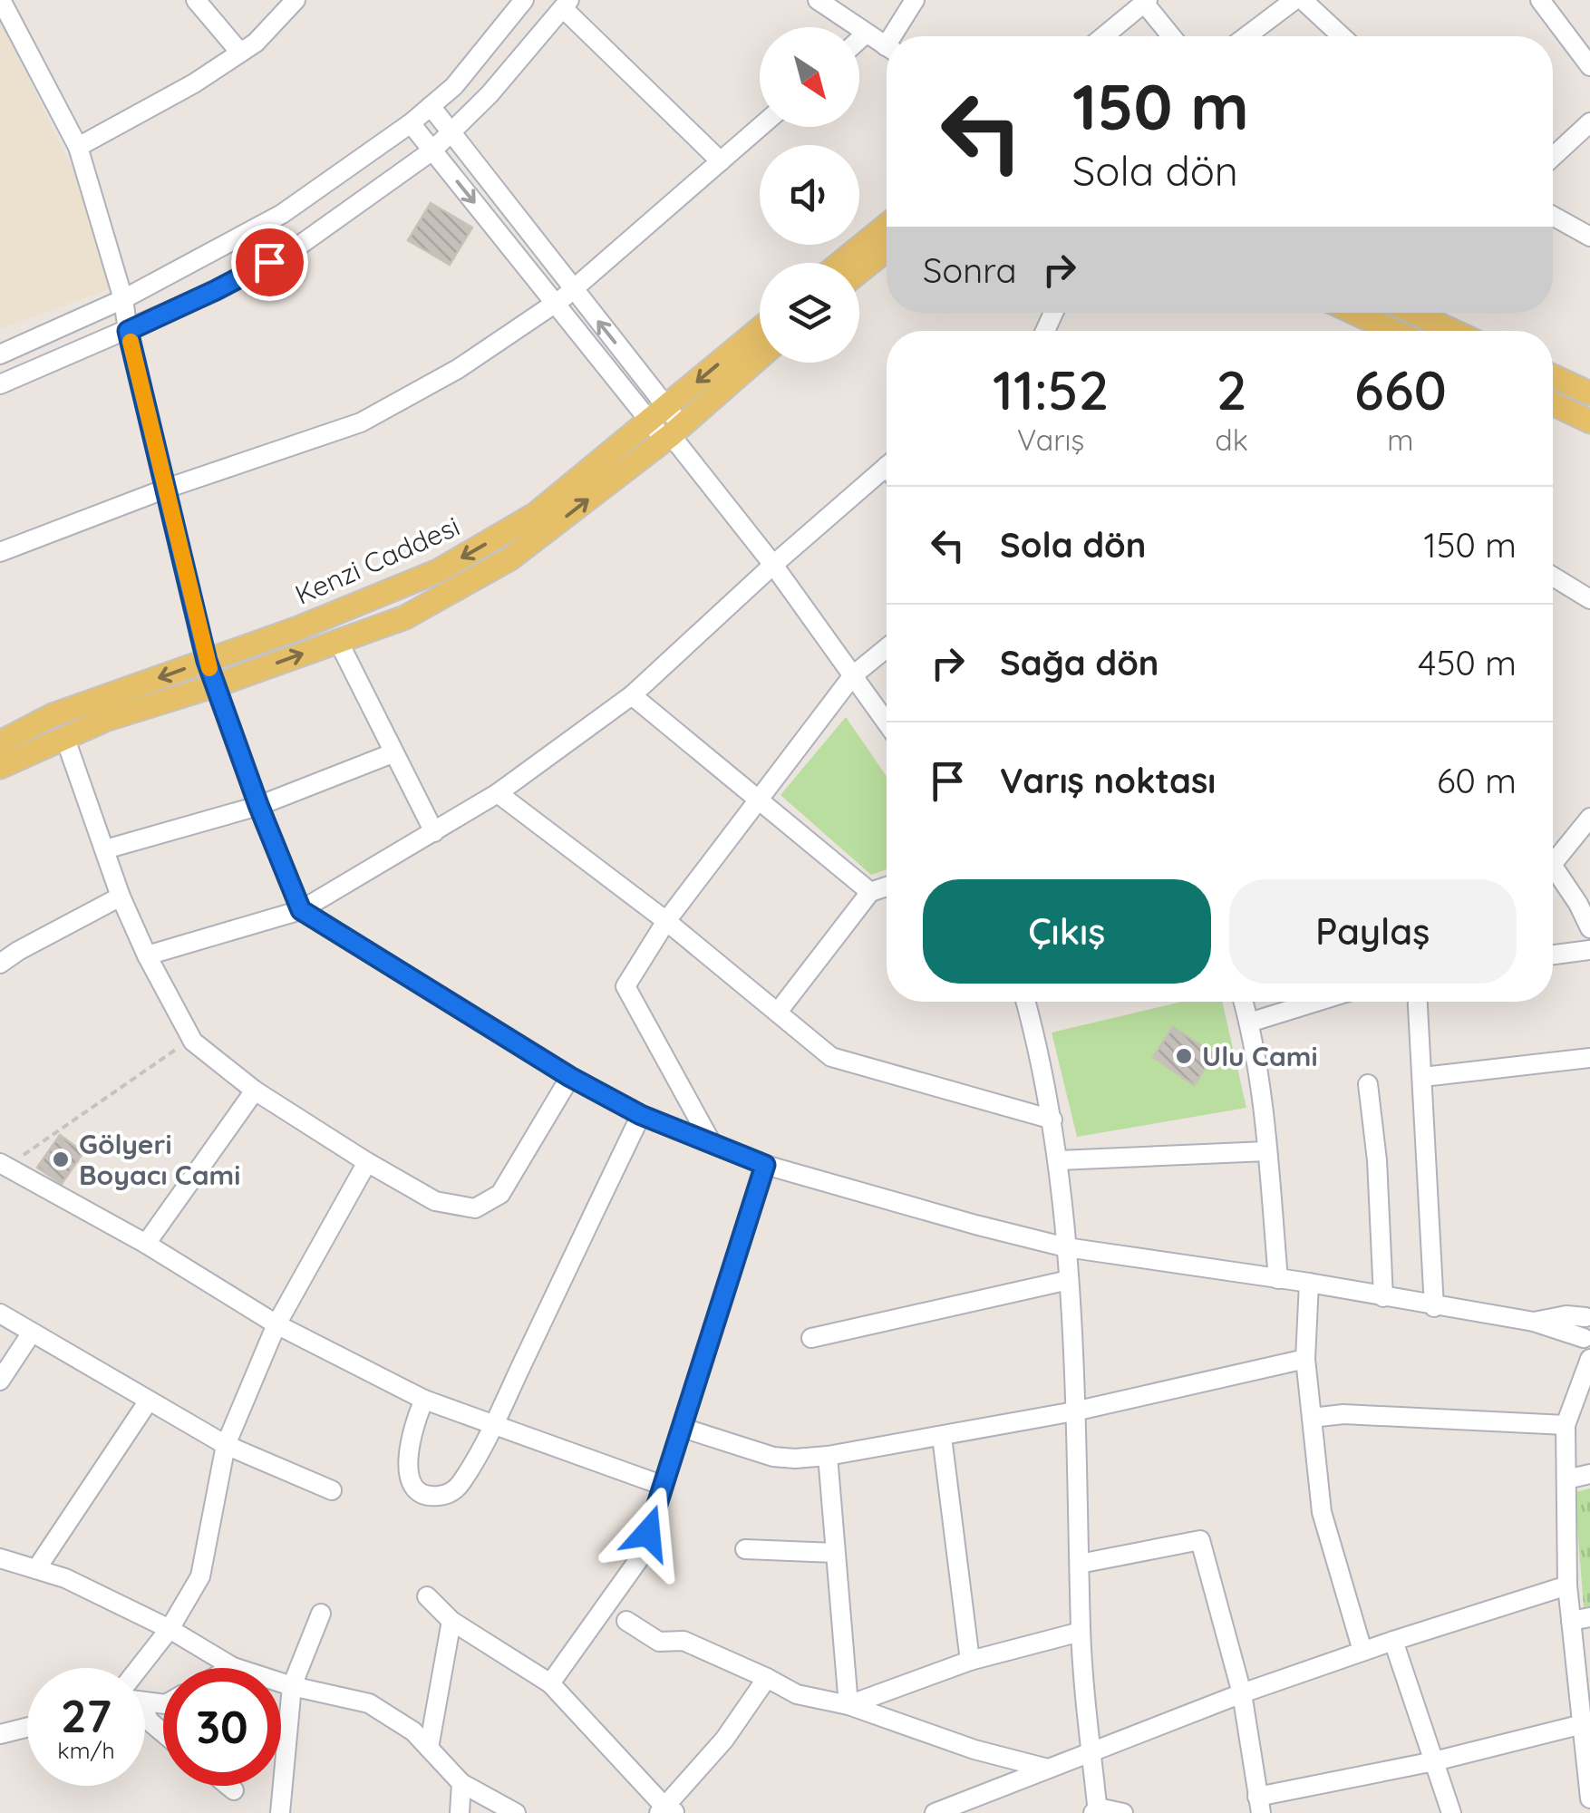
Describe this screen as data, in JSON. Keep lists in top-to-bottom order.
{
  "streets": {
    "main road": ["Kenzi Caddesi"]
  },
  "places": ["Ulu Cami", "Gölyeri Boyacı Cami"],
  "north": "bottom right",
  "page": {
    "turn": ["150 m", "Sola dön"],
    "then": "Sonra",
    "eta": [
      "11:52",
      "Varış",
      "2",
      "dk",
      "660",
      "m"
    ],
    "list": [
      {
        "name": "Sola dön",
        "value": "150 m"
      },
      {
        "name": "Sağa dön",
        "value": "450 m"
      },
      {
        "name": "Varış noktası",
        "value": "60 m"
      }
    ],
    "buttons": ["Çıkış", "Paylaş"],
    "speed": "27 km/h",
    "limit": "30"
  }
}
